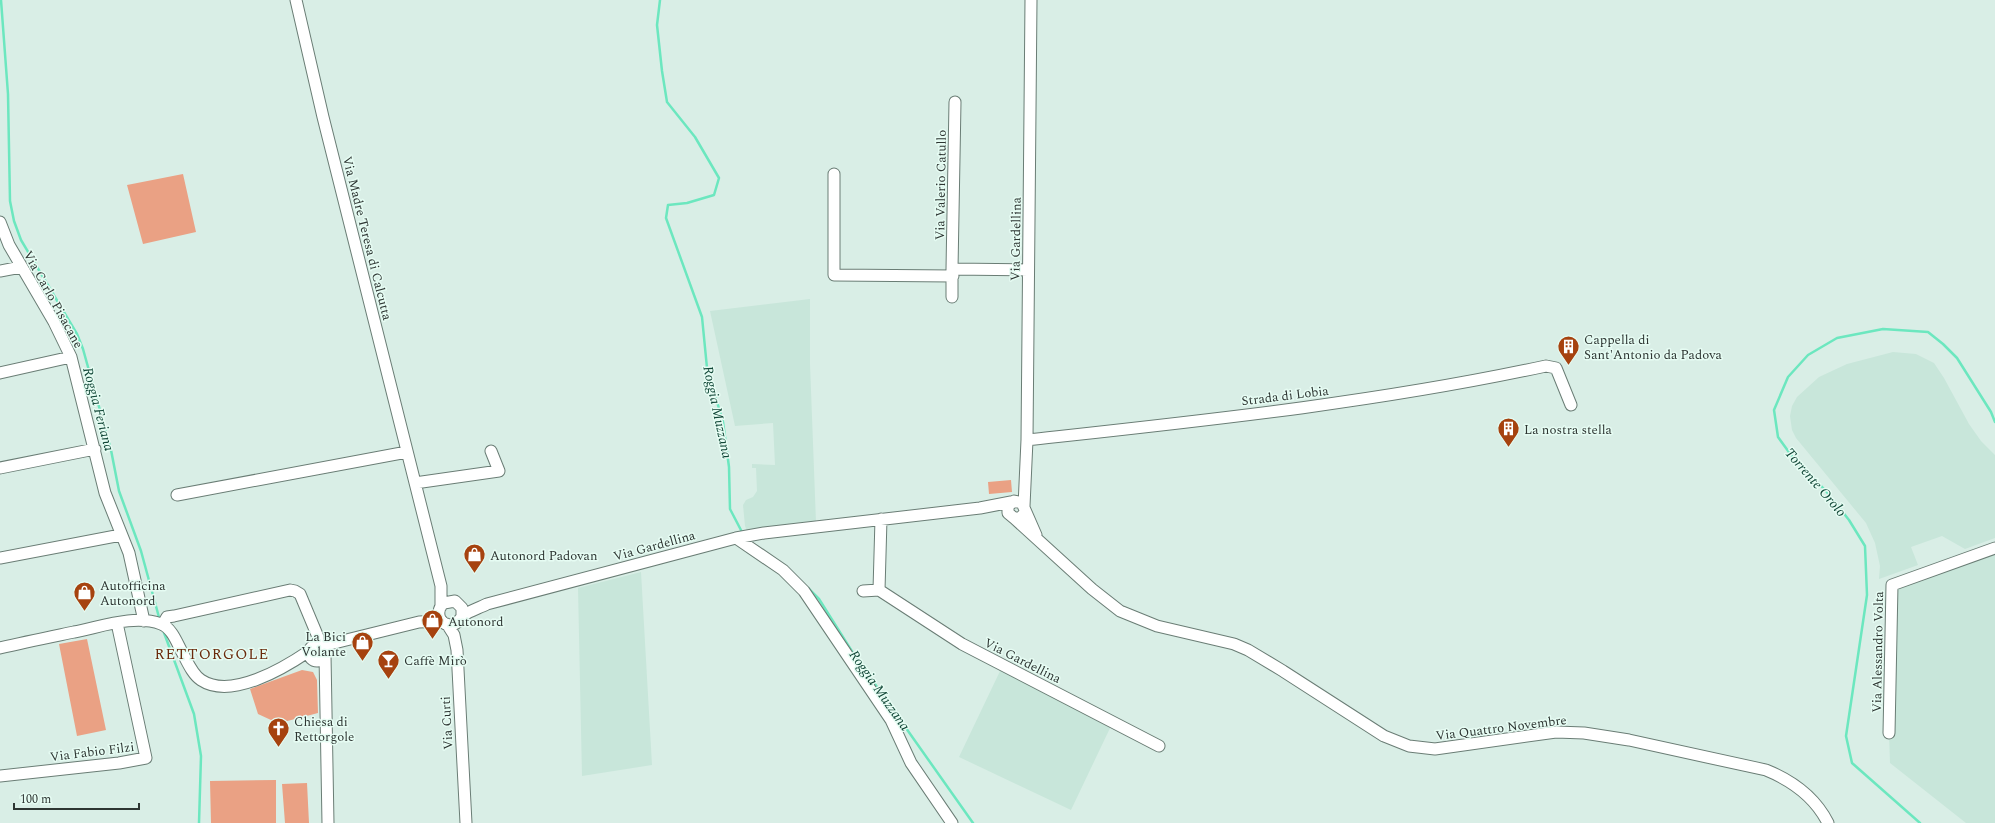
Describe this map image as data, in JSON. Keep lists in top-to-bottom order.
{
  "streets": {
    "street": [
      "Via Valerio Catullo",
      "Via Madre Teresa di Calcutta",
      "Via Gardellina",
      "Via Carlo Pisacane",
      "Strada di Lobia",
      "Via Alessandro Volta",
      "Via Curti",
      "Via Quattro Novembre",
      "Via Fabio Filzi"
    ]
  },
  "crossings": [
    ["Via Madre Teresa di Calcutta", "Via Gardellina"],
    ["Via Madre Teresa di Calcutta", "Via Curti"],
    ["Via Gardellina", "Strada di Lobia"],
    ["Via Gardellina", "Via Curti"],
    ["Via Gardellina", "Via Quattro Novembre"]
  ],
  "districts": ["RETTORGOLE"],
  "water": ["Roggia Feriana", "Roggia Muzzana", "Torrente Orolo"],
  "places": {
    "building": ["Cappella di Sant'Antonio da Padova", "La nostra stella"],
    "shop": [
      "Autonord Padovan",
      "Autofficina Autonord",
      "Autonord",
      "La Bici Volante"
    ],
    "bar": ["Caffè Mirò"],
    "church": ["Chiesa di Rettorgole"]
  },
  "scale_bar": "100 m"
}
